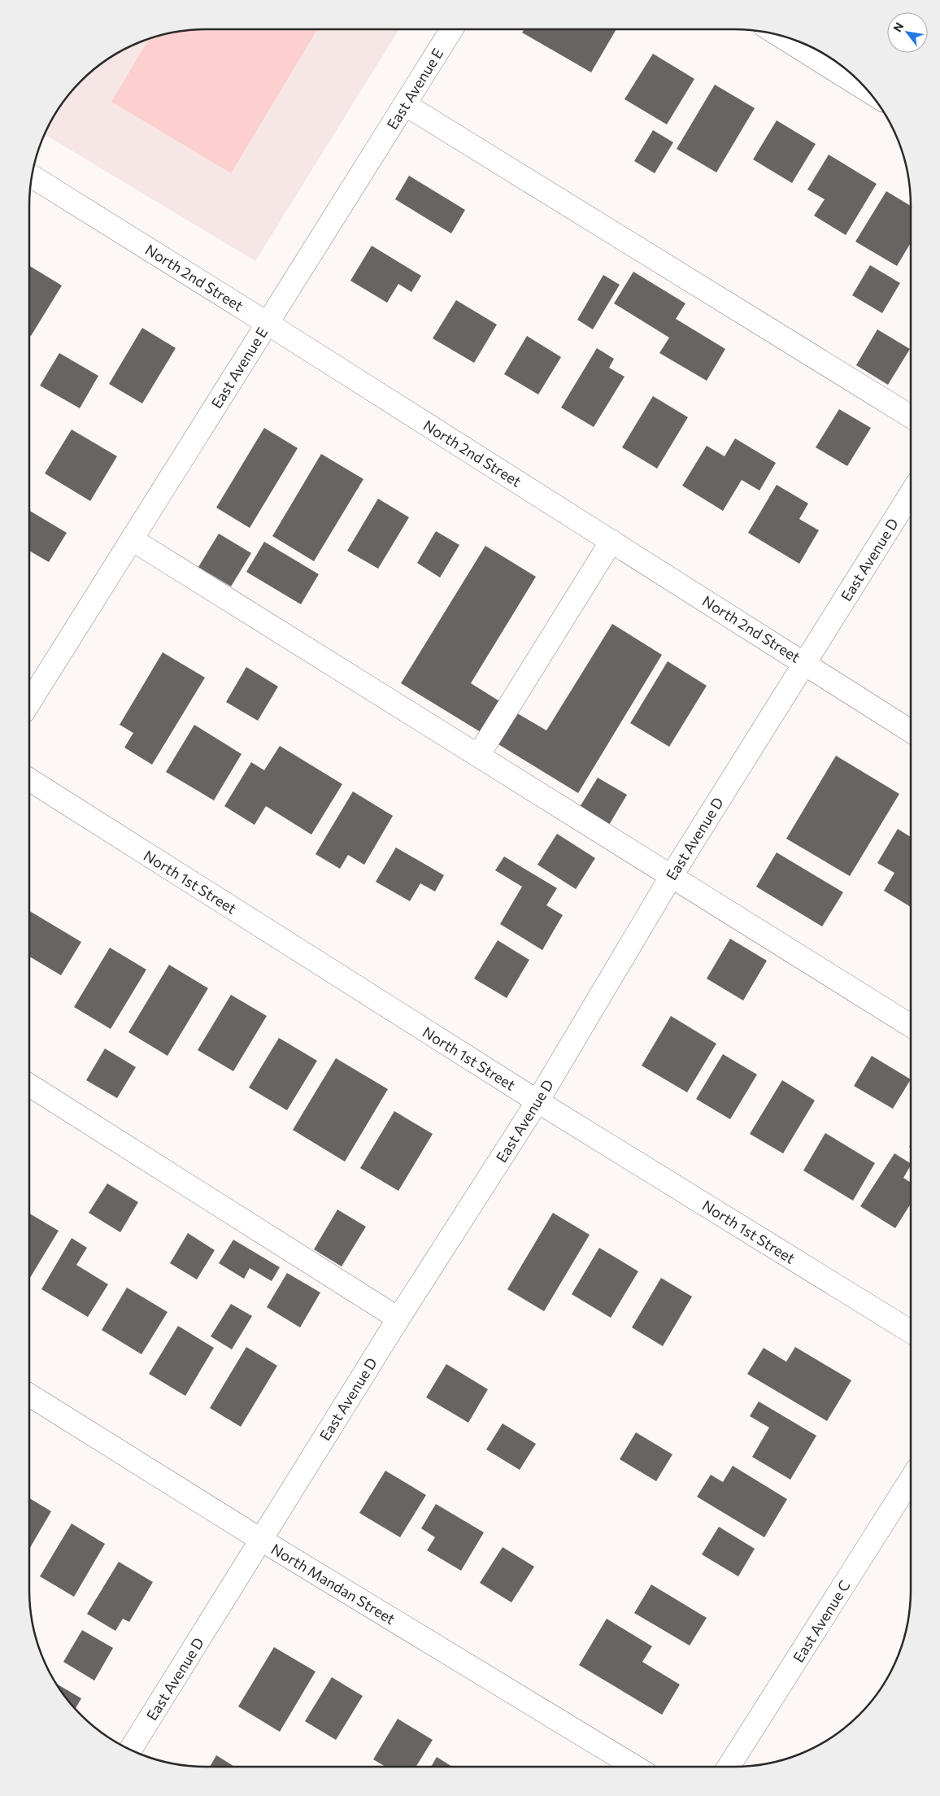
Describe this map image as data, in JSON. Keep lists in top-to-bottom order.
{
  "streets": {
    "street": [
      "East Avenue E",
      "North 2nd Street",
      "East Avenue D",
      "North 1st Street",
      "North Mandan Street",
      "East Avenue C"
    ]
  },
  "crossings": [
    ["East Avenue E", "North 2nd Street"],
    ["North 2nd Street", "East Avenue D"],
    ["East Avenue D", "North 1st Street"],
    ["East Avenue D", "North Mandan Street"]
  ],
  "north": "top left"
}
